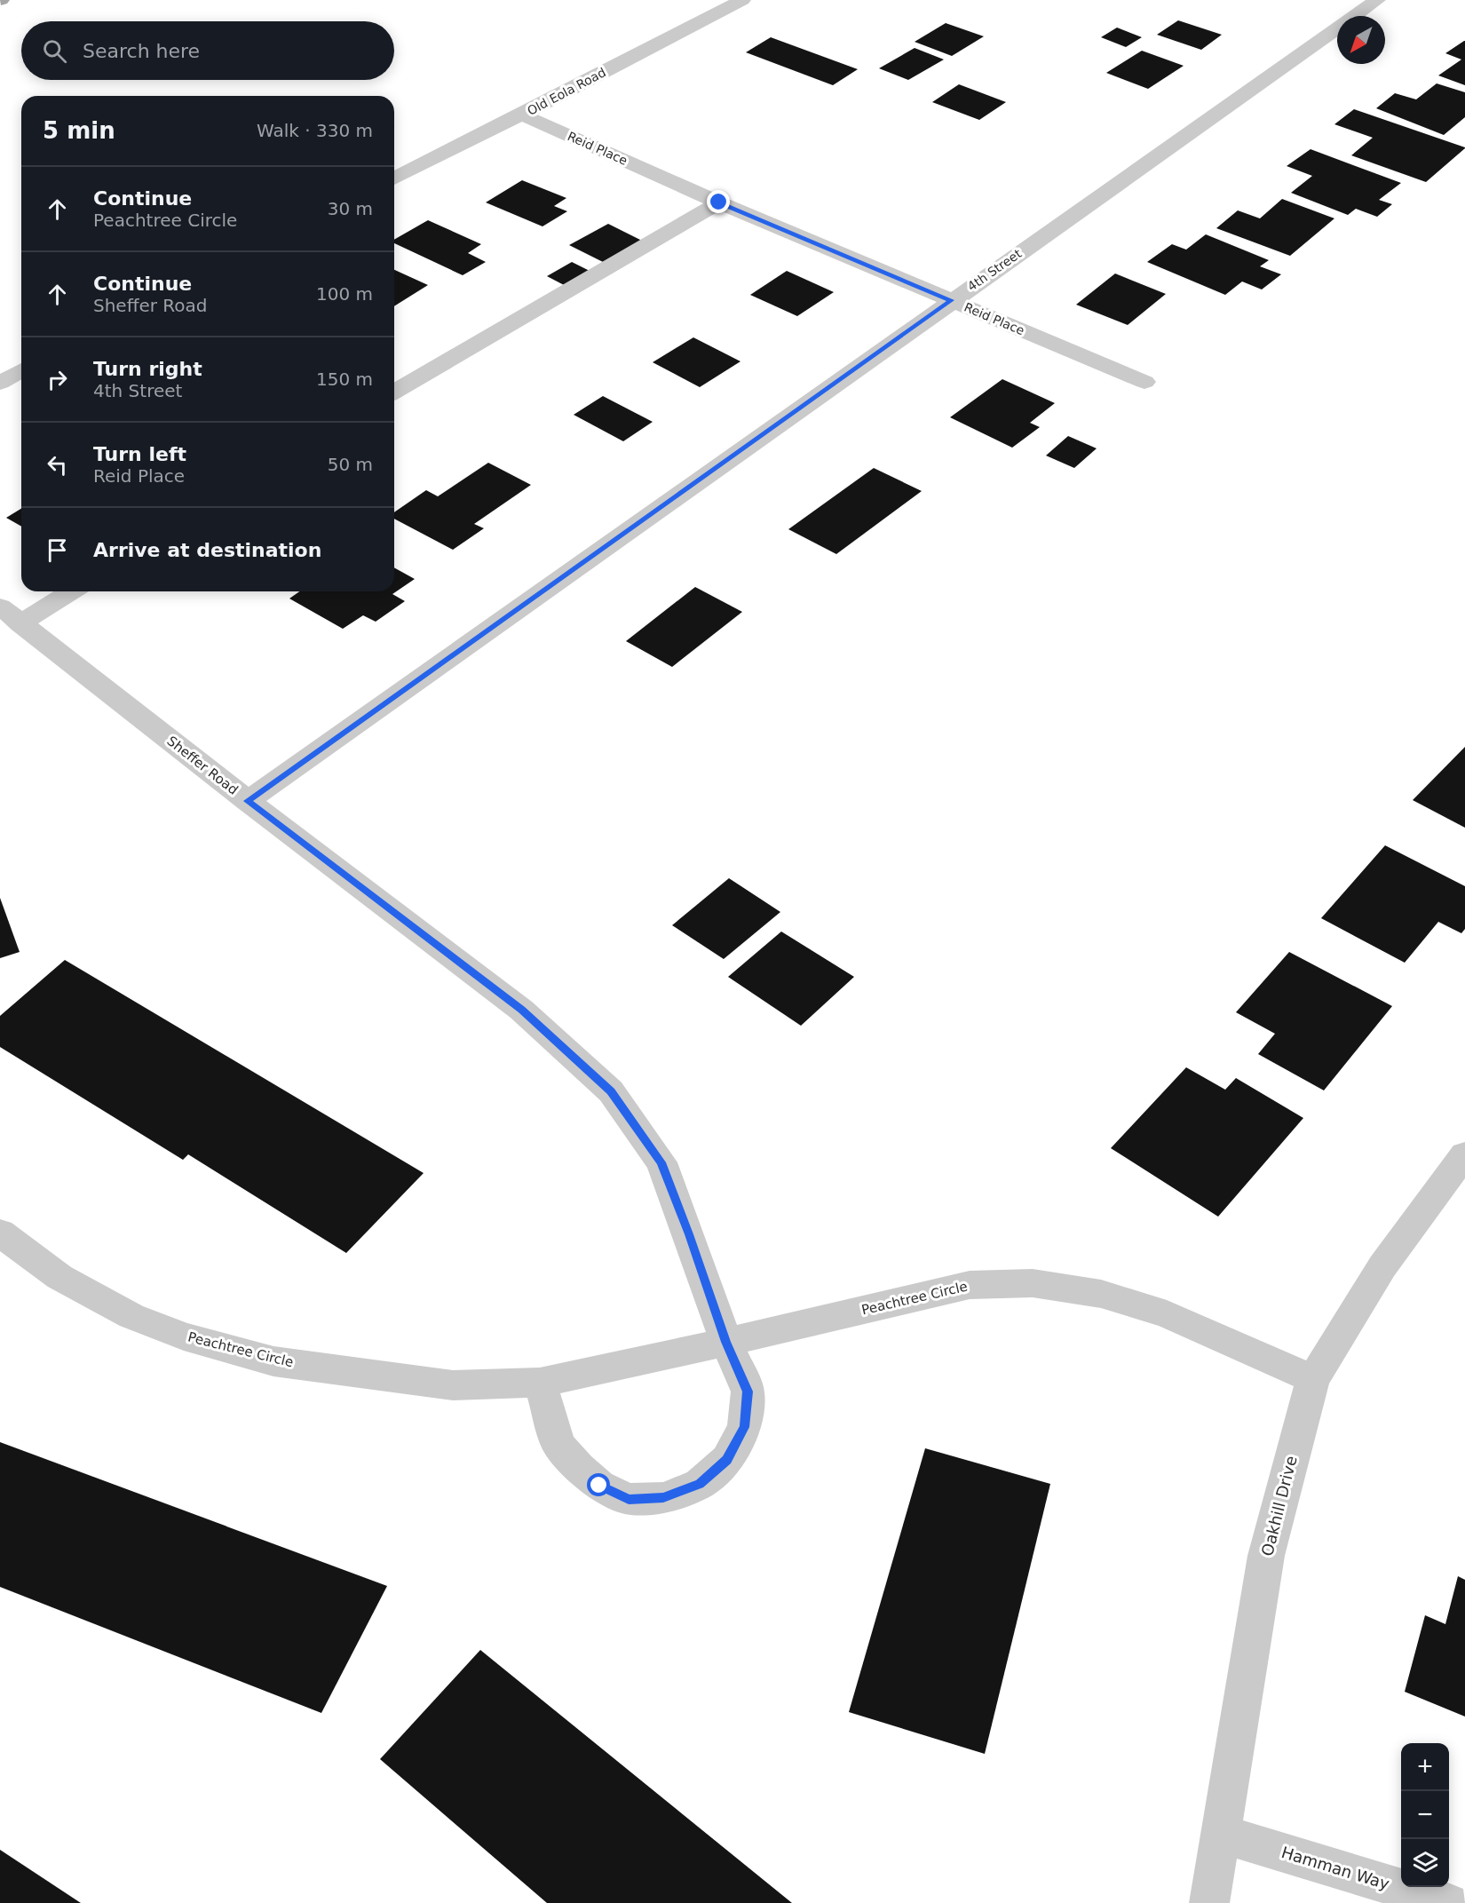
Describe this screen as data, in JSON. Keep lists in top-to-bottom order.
{
  "streets": {
    "street": [
      "Old Eola Road",
      "Reid Place",
      "4th Street",
      "Sheffer Road",
      "Peachtree Circle",
      "Oakhill Drive",
      "Hamman Way"
    ]
  },
  "crossings": [
    ["Old Eola Road", "Reid Place"],
    ["Reid Place", "4th Street"],
    ["4th Street", "Sheffer Road"],
    ["Sheffer Road", "Peachtree Circle"],
    ["Peachtree Circle", "Oakhill Drive"],
    ["Oakhill Drive", "Hamman Way"]
  ],
  "north": "bottom left",
  "page": {
    "search": "Search here",
    "heading": ["5 min", "Walk · 330 m"],
    "list": [
      ["Continue", "Peachtree Circle", "30 m"],
      ["Continue", "Sheffer Road", "100 m"],
      ["Turn right", "4th Street", "150 m"],
      ["Turn left", "Reid Place", "50 m"],
      "Arrive at destination"
    ],
    "map_buttons": ["+", "−"]
  }
}
